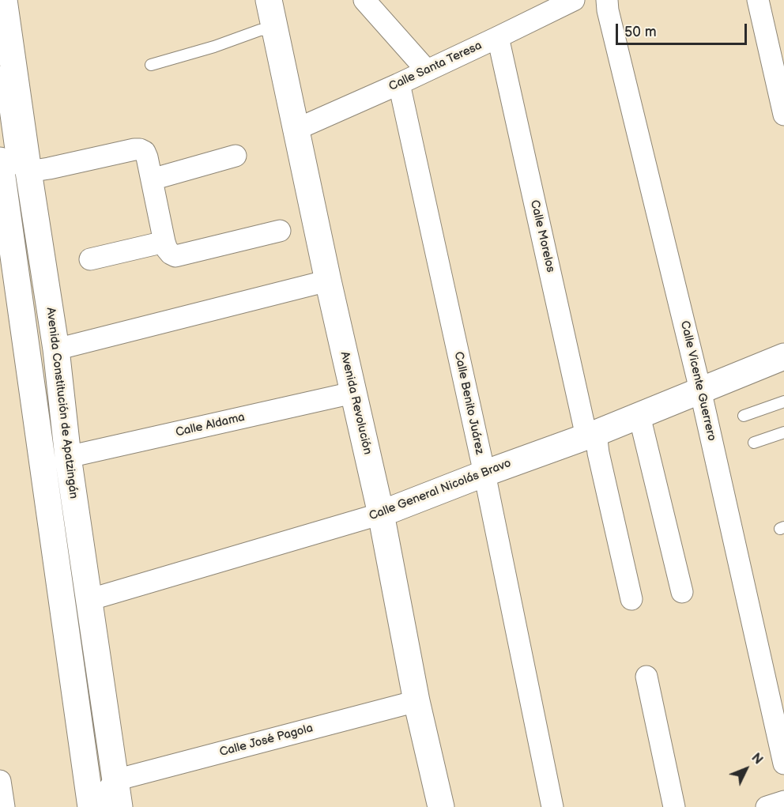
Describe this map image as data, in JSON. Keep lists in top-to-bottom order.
{
  "streets": {
    "street": [
      "Calle Santa Teresa",
      "Calle Morelos",
      "Calle Vicente Guerrero",
      "Avenida Constitución de Apatzingán",
      "Avenida Revolución",
      "Calle Benito Juárez",
      "Calle Aldama",
      "Calle General Nicolás Bravo",
      "Calle José Pagola"
    ]
  },
  "crossings": [
    ["Calle Santa Teresa", "Calle Morelos"],
    ["Calle Santa Teresa", "Avenida Revolución"],
    ["Calle Santa Teresa", "Calle Benito Juárez"],
    ["Calle Morelos", "Calle General Nicolás Bravo"],
    ["Calle Vicente Guerrero", "Calle General Nicolás Bravo"],
    ["Avenida Constitución de Apatzingán", "Calle Aldama"],
    ["Avenida Constitución de Apatzingán", "Calle General Nicolás Bravo"],
    ["Avenida Constitución de Apatzingán", "Calle José Pagola"],
    ["Avenida Revolución", "Calle Aldama"],
    ["Avenida Revolución", "Calle General Nicolás Bravo"],
    ["Avenida Revolución", "Calle José Pagola"],
    ["Calle Benito Juárez", "Calle General Nicolás Bravo"]
  ],
  "scale_bar": "50 m",
  "north": "top right"
}
